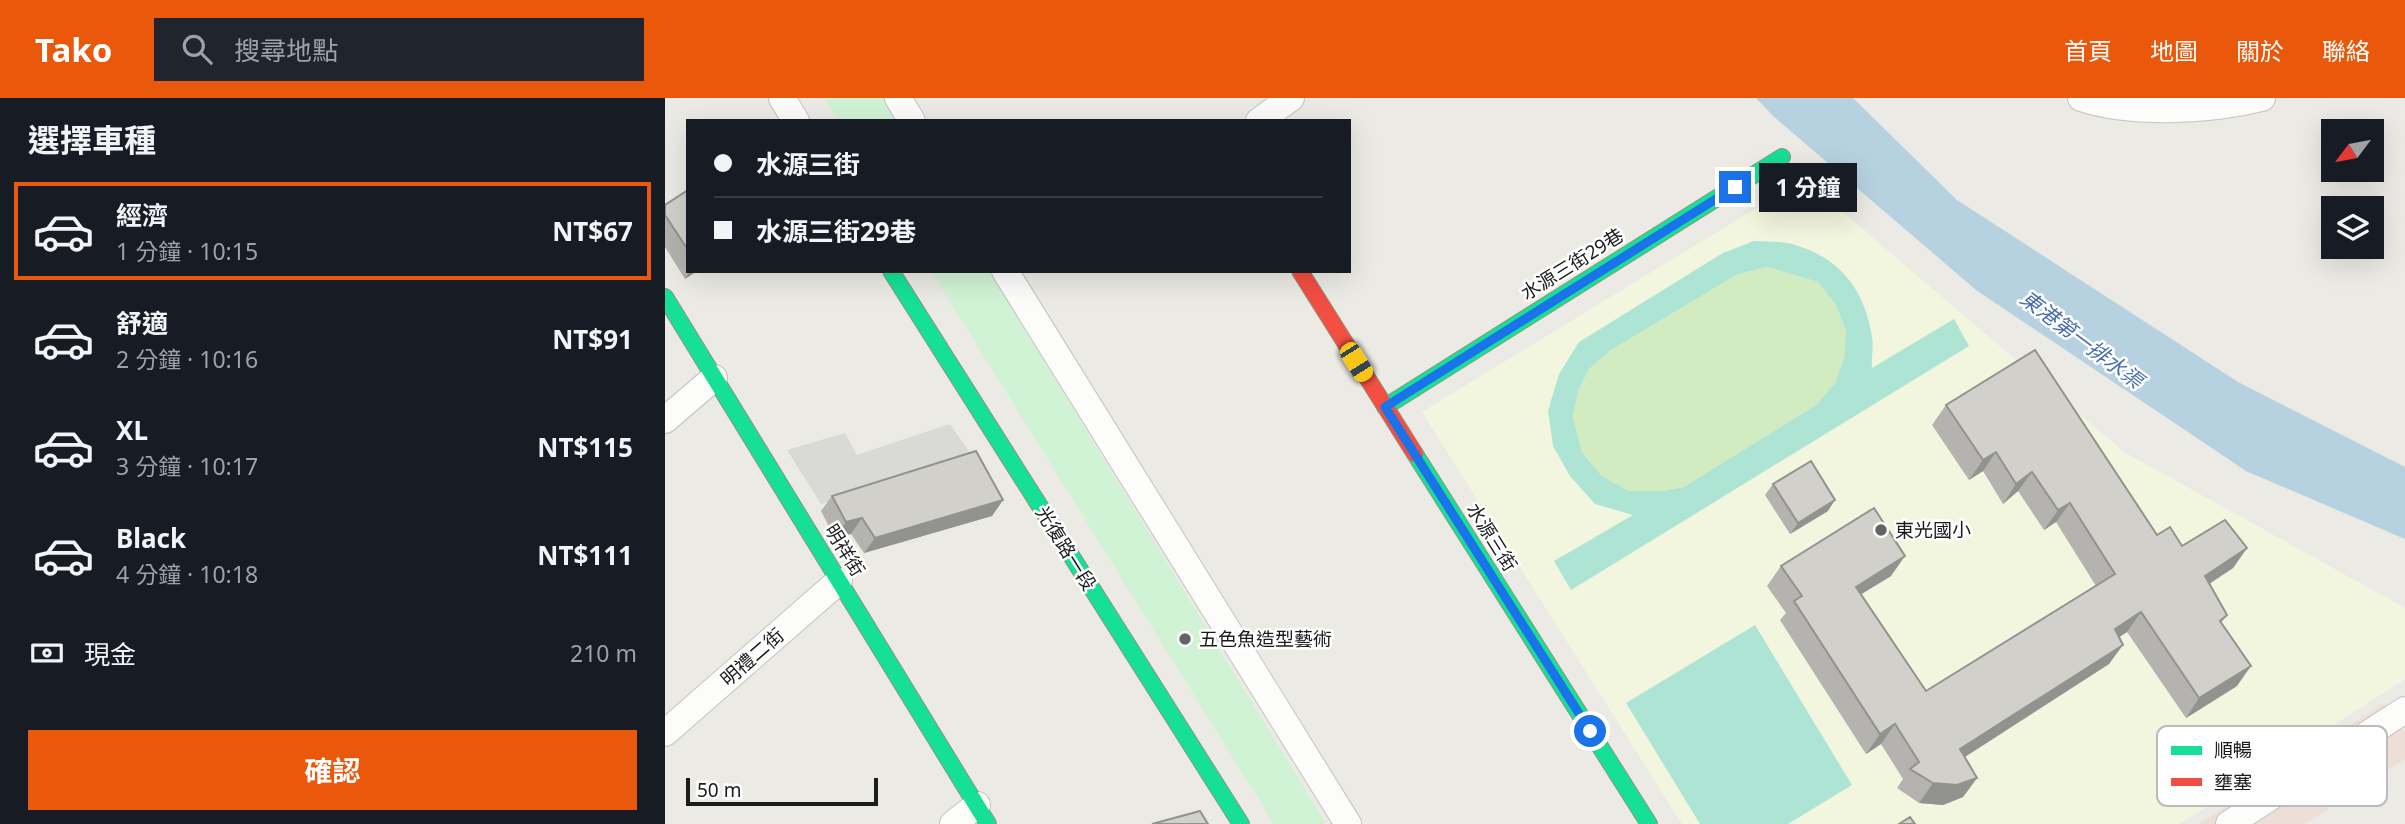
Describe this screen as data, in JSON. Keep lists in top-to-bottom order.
{
  "streets": {
    "street": [
      "水源三街29巷",
      "水源三街",
      "光復路一段",
      "明祥街",
      "明禮二街"
    ]
  },
  "crossings": [
    ["水源三街29巷", "水源三街"],
    ["明祥街", "明禮二街"]
  ],
  "water": ["東港第一排水渠"],
  "places": ["東光國小", "五色魚造型藝術"],
  "legend": ["順暢", "壅塞"],
  "scale_bar": "50 m",
  "north": "bottom left",
  "page": {
    "header": "Tako",
    "search": "搜尋地點",
    "nav": [
      "首頁",
      "地圖",
      "關於",
      "聯絡"
    ],
    "heading": "選擇車種",
    "banner": ["水源三街", "水源三街29巷"],
    "bubble": "1 分鐘",
    "list": [
      {
        "name": "經濟",
        "note": "1 分鐘 · 10:15",
        "value": "NT$67"
      },
      {
        "name": "舒適",
        "note": "2 分鐘 · 10:16",
        "value": "NT$91"
      },
      {
        "name": "XL",
        "note": "3 分鐘 · 10:17",
        "value": "NT$115"
      },
      {
        "name": "Black",
        "note": "4 分鐘 · 10:18",
        "value": "NT$111"
      }
    ],
    "pay": ["現金", "210 m"],
    "buttons": "確認",
    "scale": "50 m"
  }
}
